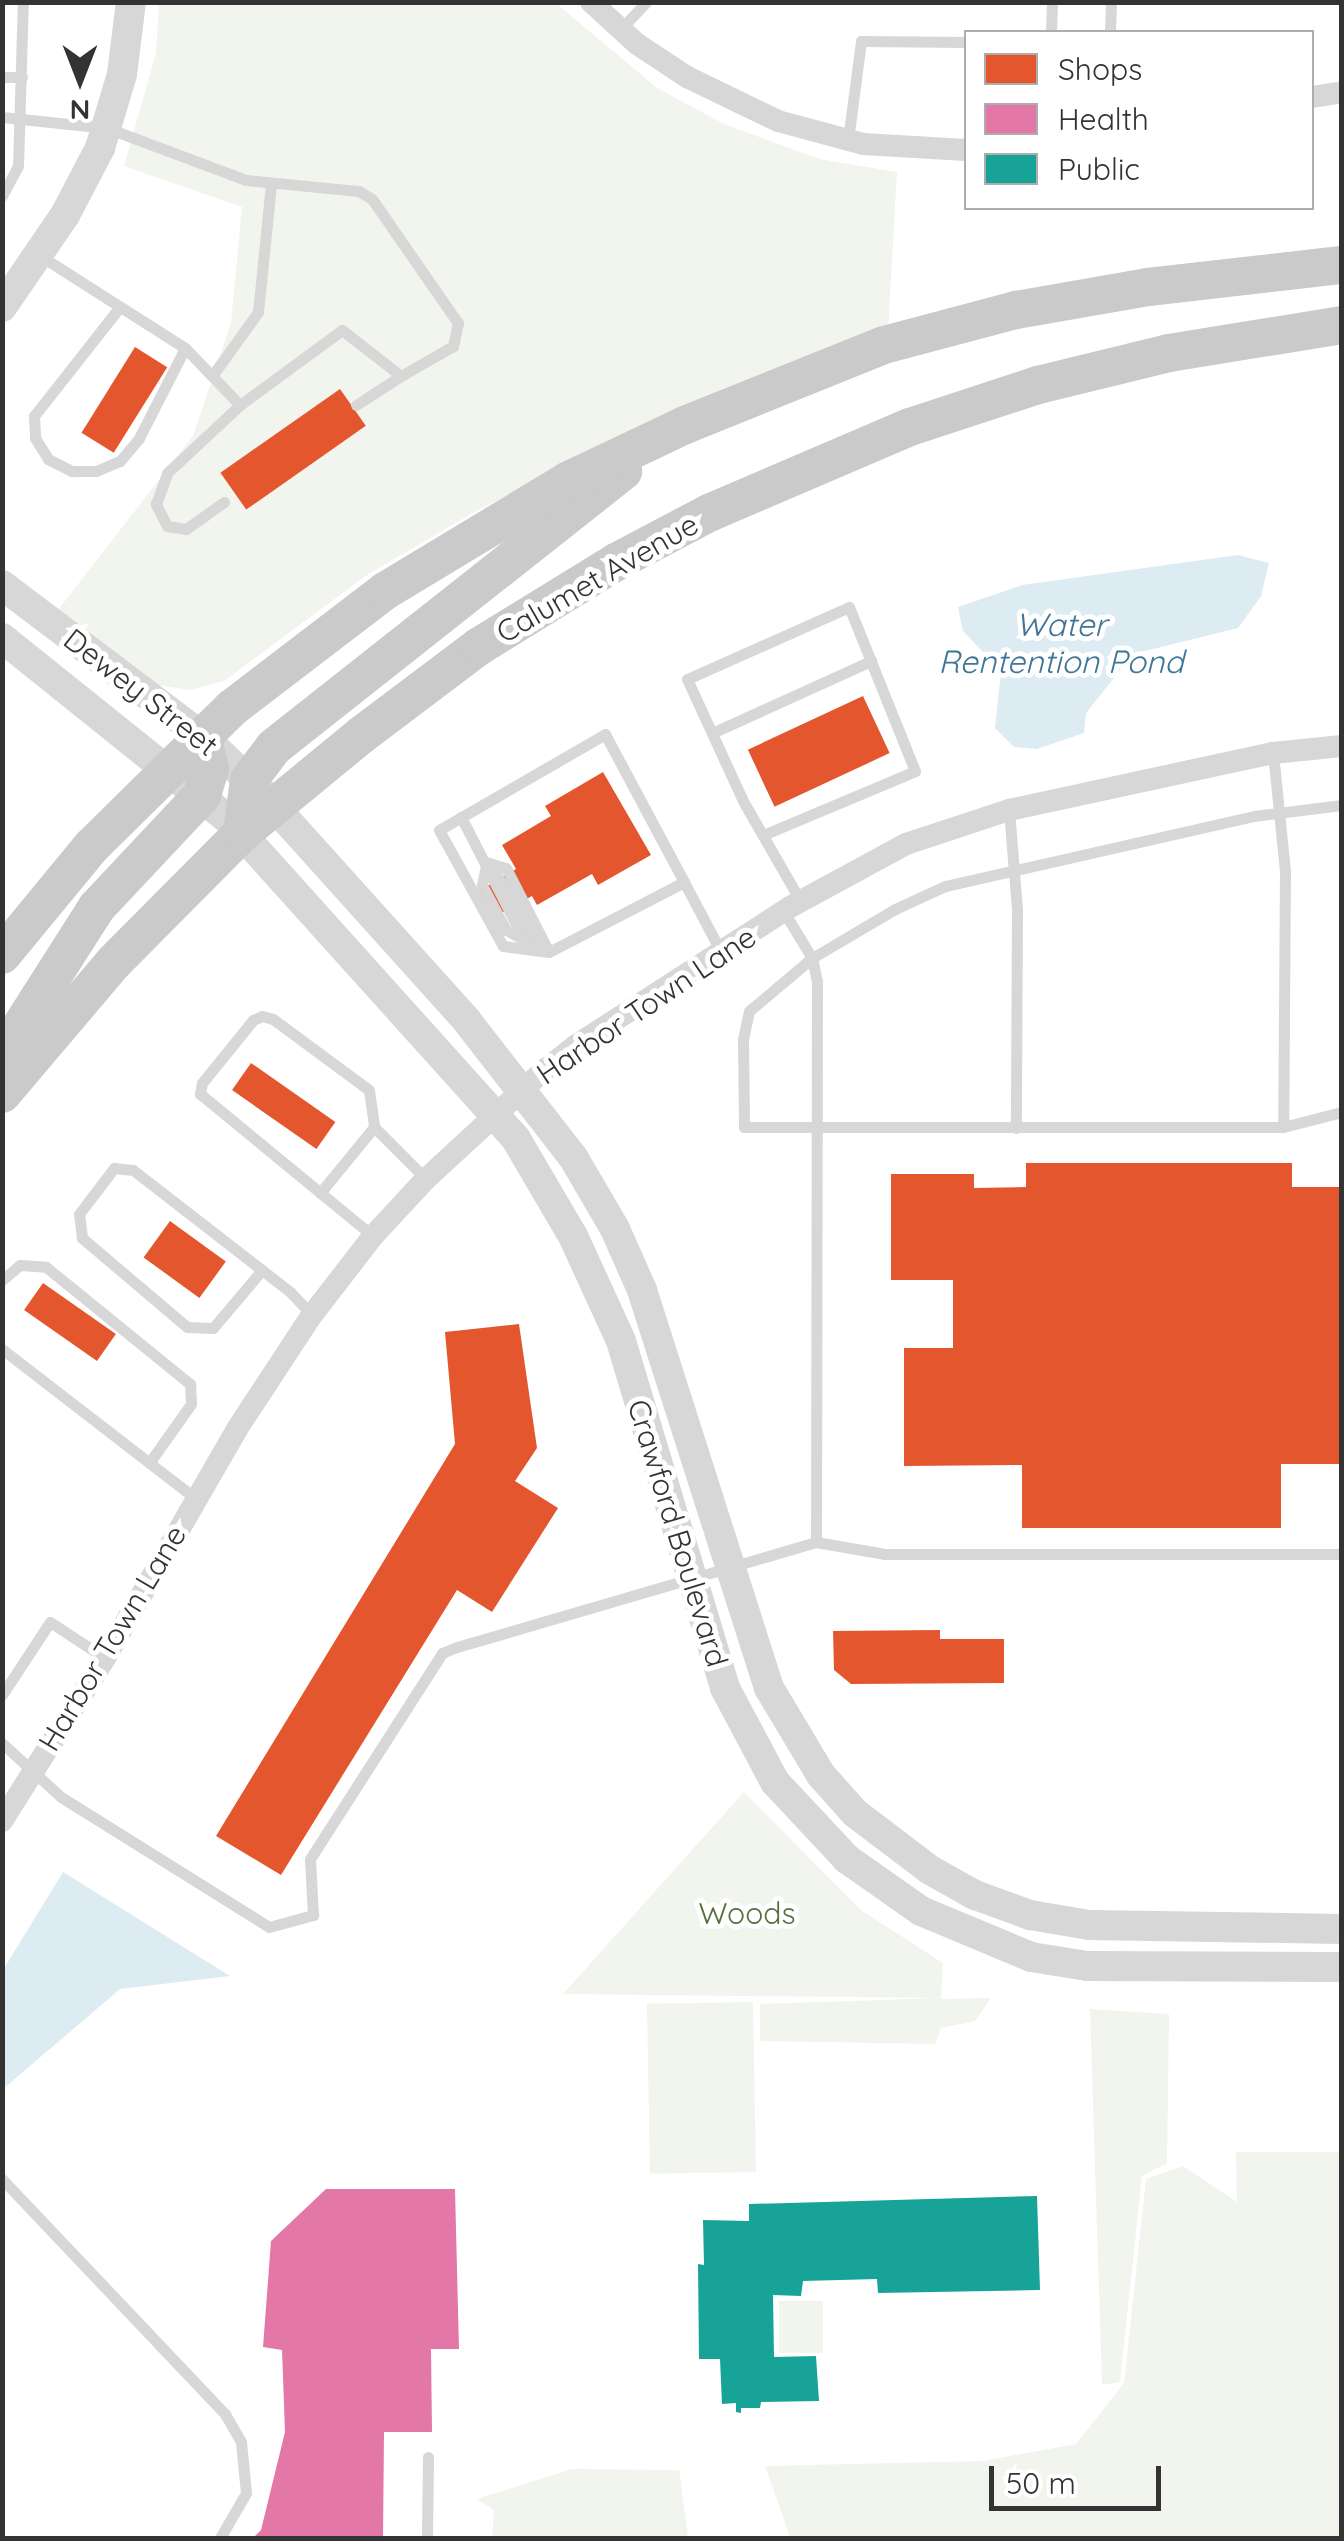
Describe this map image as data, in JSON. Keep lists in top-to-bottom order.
{
  "streets": {
    "main road": ["Calumet Avenue"],
    "street": ["Dewey Street", "Harbor Town Lane", "Crawford Boulevard"]
  },
  "crossings": [
    ["Calumet Avenue", "Dewey Street"],
    ["Calumet Avenue", "Crawford Boulevard"],
    ["Dewey Street", "Crawford Boulevard"],
    ["Harbor Town Lane", "Crawford Boulevard"]
  ],
  "water": ["Water Rentention Pond"],
  "parks": ["Woods"],
  "legend": ["Shops", "Health", "Public"],
  "scale_bar": "50 m",
  "north": "bottom"
}
